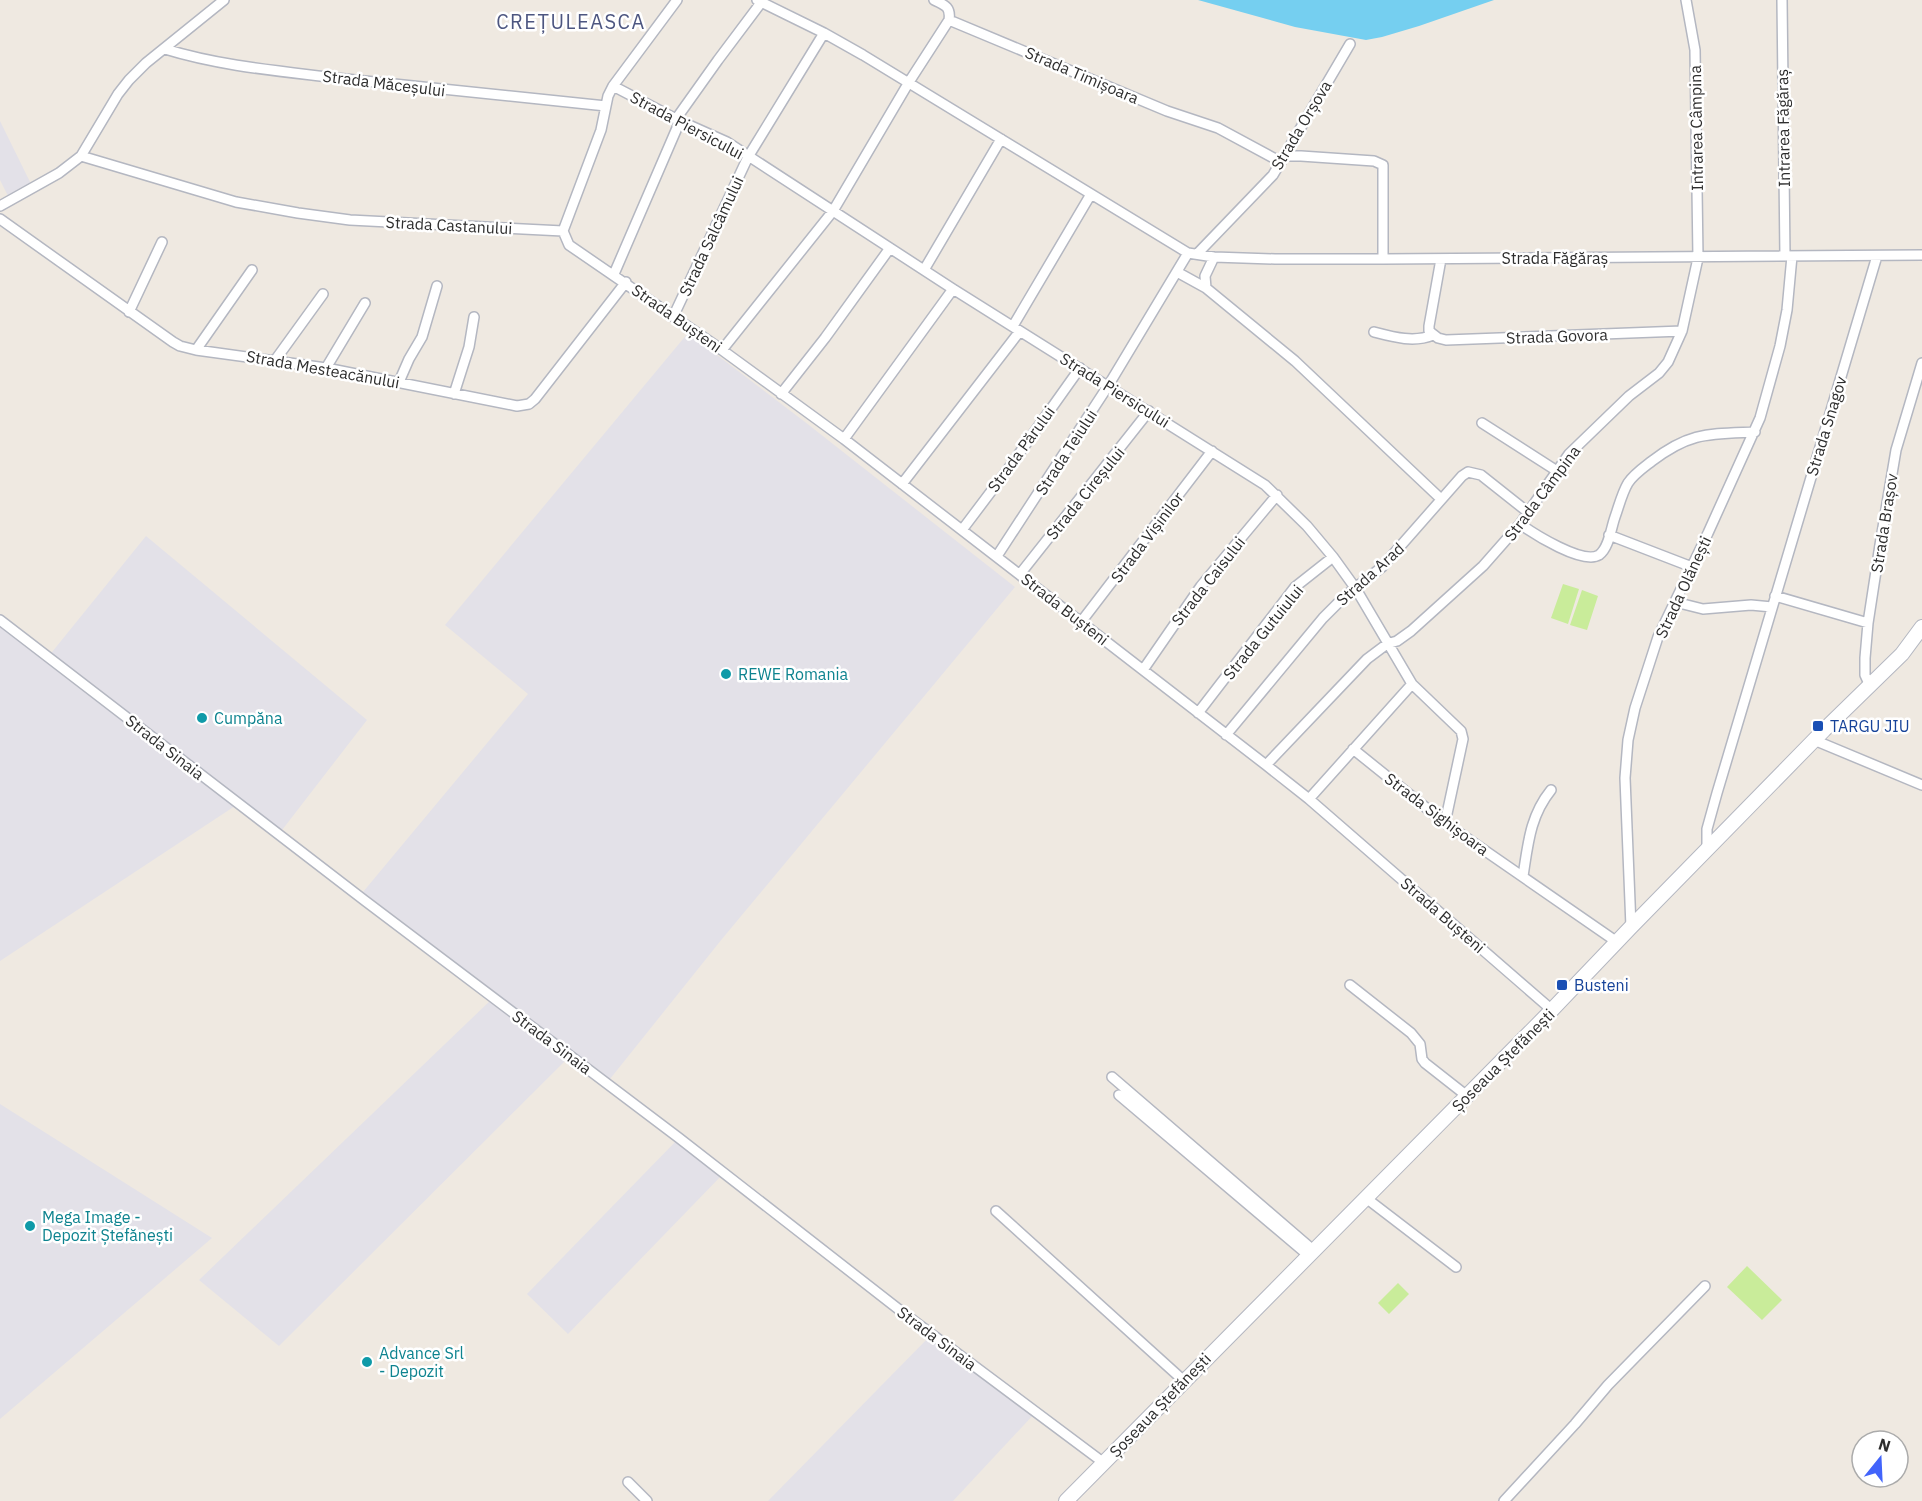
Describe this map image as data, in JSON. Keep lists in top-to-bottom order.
{
  "streets": {
    "main road": ["Șoseaua Ștefănești"],
    "street": [
      "Strada Timișoara",
      "Strada Măceșului",
      "Strada Piersicului",
      "Strada Orșova",
      "Intrarea Câmpina",
      "Intrarea Făgăraș",
      "Strada Castanului",
      "Strada Salcâmului",
      "Strada Făgăraș",
      "Strada Bușteni",
      "Strada Govora",
      "Strada Mesteacănului",
      "Strada Snagov",
      "Strada Părului",
      "Strada Teiului",
      "Strada Cireșului",
      "Strada Câmpina",
      "Strada Brașov",
      "Strada Vișinilor",
      "Strada Arad",
      "Strada Caisului",
      "Strada Olănești",
      "Strada Gutuiului",
      "Strada Sinaia",
      "Strada Sighișoara"
    ]
  },
  "crossings": [
    ["Strada Timișoara", "Strada Orșova"],
    ["Strada Timișoara", "Strada Făgăraș"],
    ["Strada Piersicului", "Strada Salcâmului"],
    ["Strada Piersicului", "Strada Părului"],
    ["Strada Piersicului", "Strada Teiului"],
    ["Strada Piersicului", "Strada Cireșului"],
    ["Strada Piersicului", "Strada Câmpina"],
    ["Strada Piersicului", "Strada Vișinilor"],
    ["Strada Piersicului", "Strada Arad"],
    ["Strada Piersicului", "Strada Caisului"],
    ["Strada Piersicului", "Strada Gutuiului"],
    ["Strada Piersicului", "Strada Sighișoara"],
    ["Strada Orșova", "Strada Făgăraș"],
    ["Strada Orșova", "Strada Teiului"],
    ["Intrarea Câmpina", "Strada Făgăraș"],
    ["Intrarea Câmpina", "Strada Câmpina"],
    ["Intrarea Făgăraș", "Strada Făgăraș"],
    ["Intrarea Făgăraș", "Strada Olănești"],
    ["Strada Castanului", "Strada Bușteni"],
    ["Strada Salcâmului", "Strada Bușteni"],
    ["Strada Făgăraș", "Strada Snagov"],
    ["Strada Făgăraș", "Strada Teiului"],
    ["Strada Făgăraș", "Strada Câmpina"],
    ["Strada Făgăraș", "Strada Olănești"],
    ["Strada Bușteni", "Strada Mesteacănului"],
    ["Strada Bușteni", "Strada Părului"],
    ["Strada Bușteni", "Strada Teiului"],
    ["Strada Bușteni", "Strada Cireșului"],
    ["Strada Bușteni", "Strada Câmpina"],
    ["Strada Bușteni", "Strada Vișinilor"],
    ["Strada Bușteni", "Strada Arad"],
    ["Strada Bușteni", "Strada Caisului"],
    ["Strada Bușteni", "Strada Gutuiului"],
    ["Strada Bușteni", "Șoseaua Ștefănești"],
    ["Strada Govora", "Strada Câmpina"],
    ["Strada Snagov", "Șoseaua Ștefănești"],
    ["Strada Câmpina", "Strada Arad"],
    ["Strada Brașov", "Șoseaua Ștefănești"],
    ["Strada Olănești", "Șoseaua Ștefănești"],
    ["Strada Sinaia", "Șoseaua Ștefănești"],
    ["Strada Sighișoara", "Șoseaua Ștefănești"]
  ],
  "districts": ["CREȚULEASCA"],
  "places": {
    "other": [
      "REWE Romania",
      "Cumpăna",
      "Mega Image - Depozit Ștefănești",
      "Advance Srl - Depozit"
    ],
    "transit": ["TARGU JIU", "Busteni"]
  },
  "north": "top"
}
